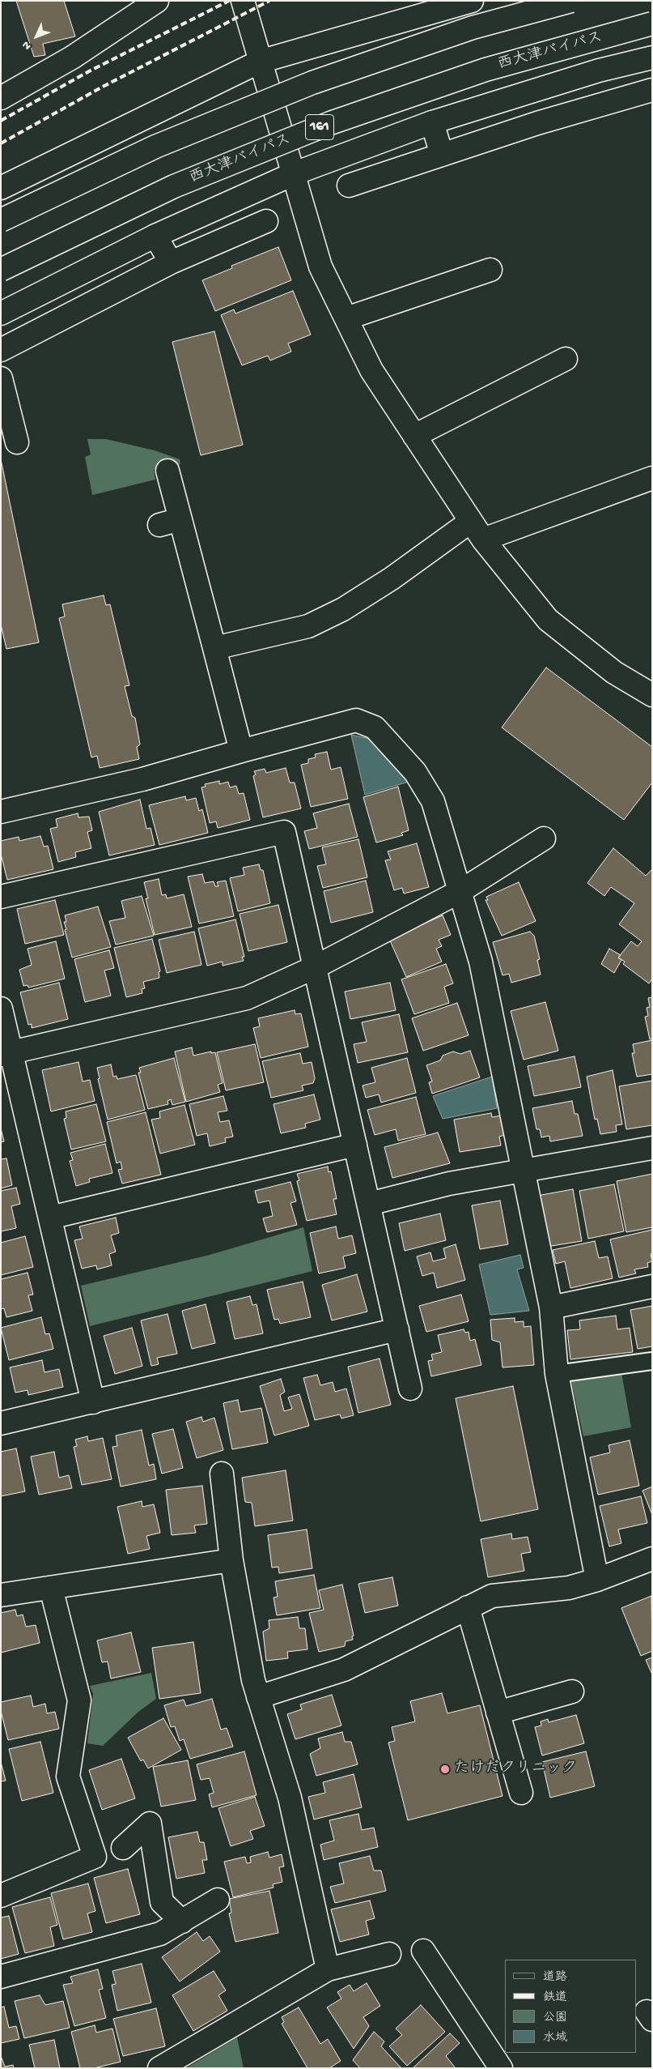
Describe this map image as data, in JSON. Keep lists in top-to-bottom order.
{
  "streets": {
    "main road": ["西大津バイパス", "161"]
  },
  "places": ["たけだクリニック"],
  "legend": [
    "道路",
    "鉄道",
    "公園",
    "水域"
  ],
  "north": "bottom left"
}
